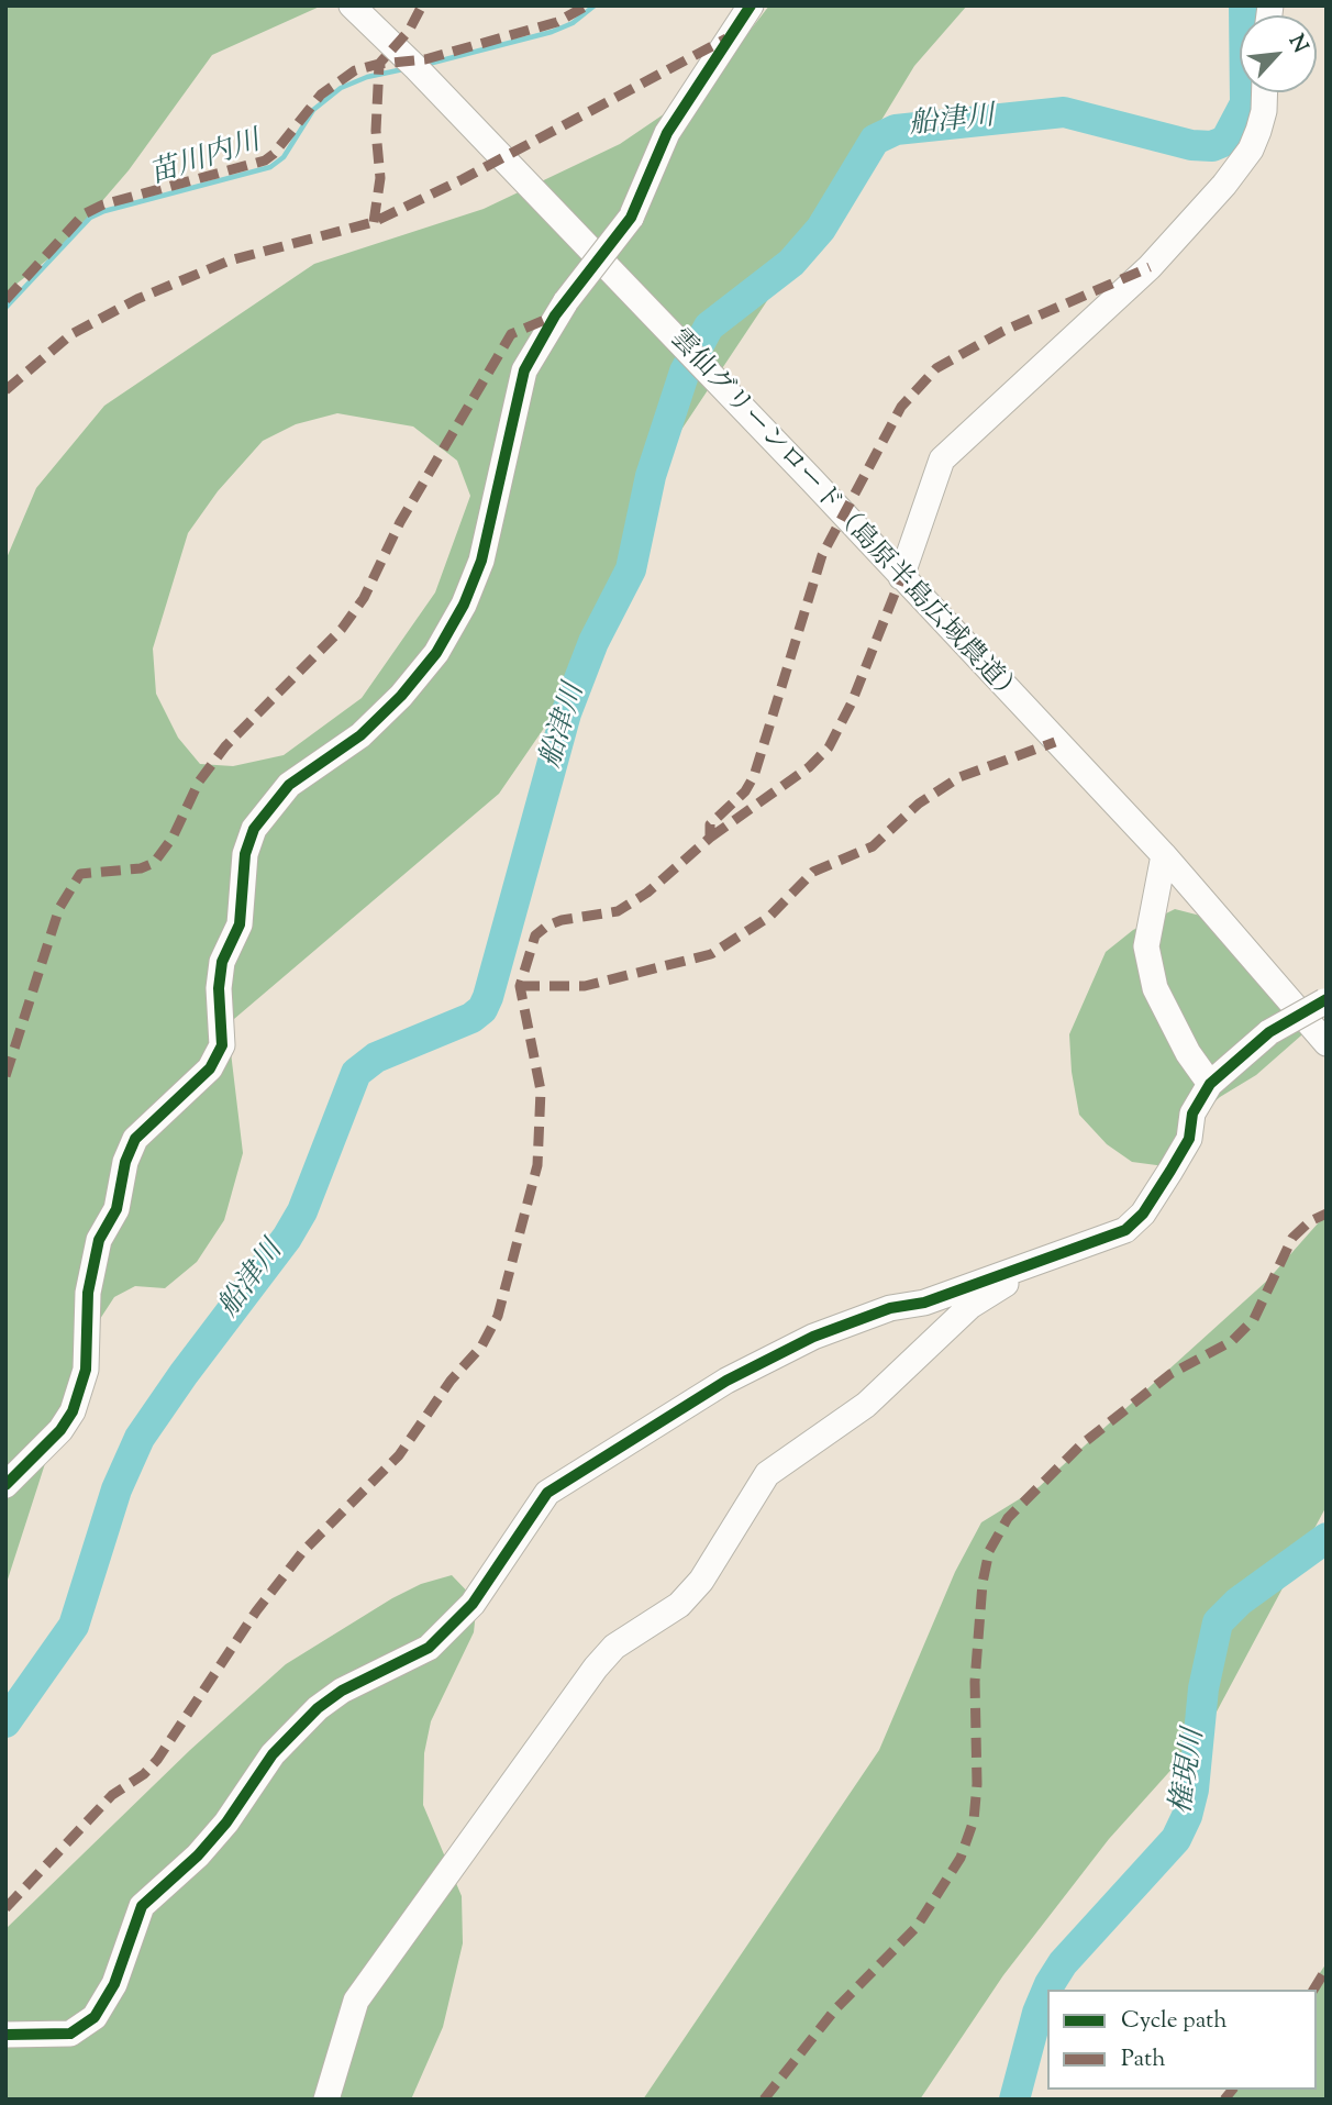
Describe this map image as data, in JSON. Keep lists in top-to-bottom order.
{
  "streets": {
    "street": ["雲仙グリーンロード（島原半島広域農道）"]
  },
  "water": ["船津川", "苗川内川", "権現川"],
  "legend": ["Cycle path", "Path"],
  "north": "top right"
}
